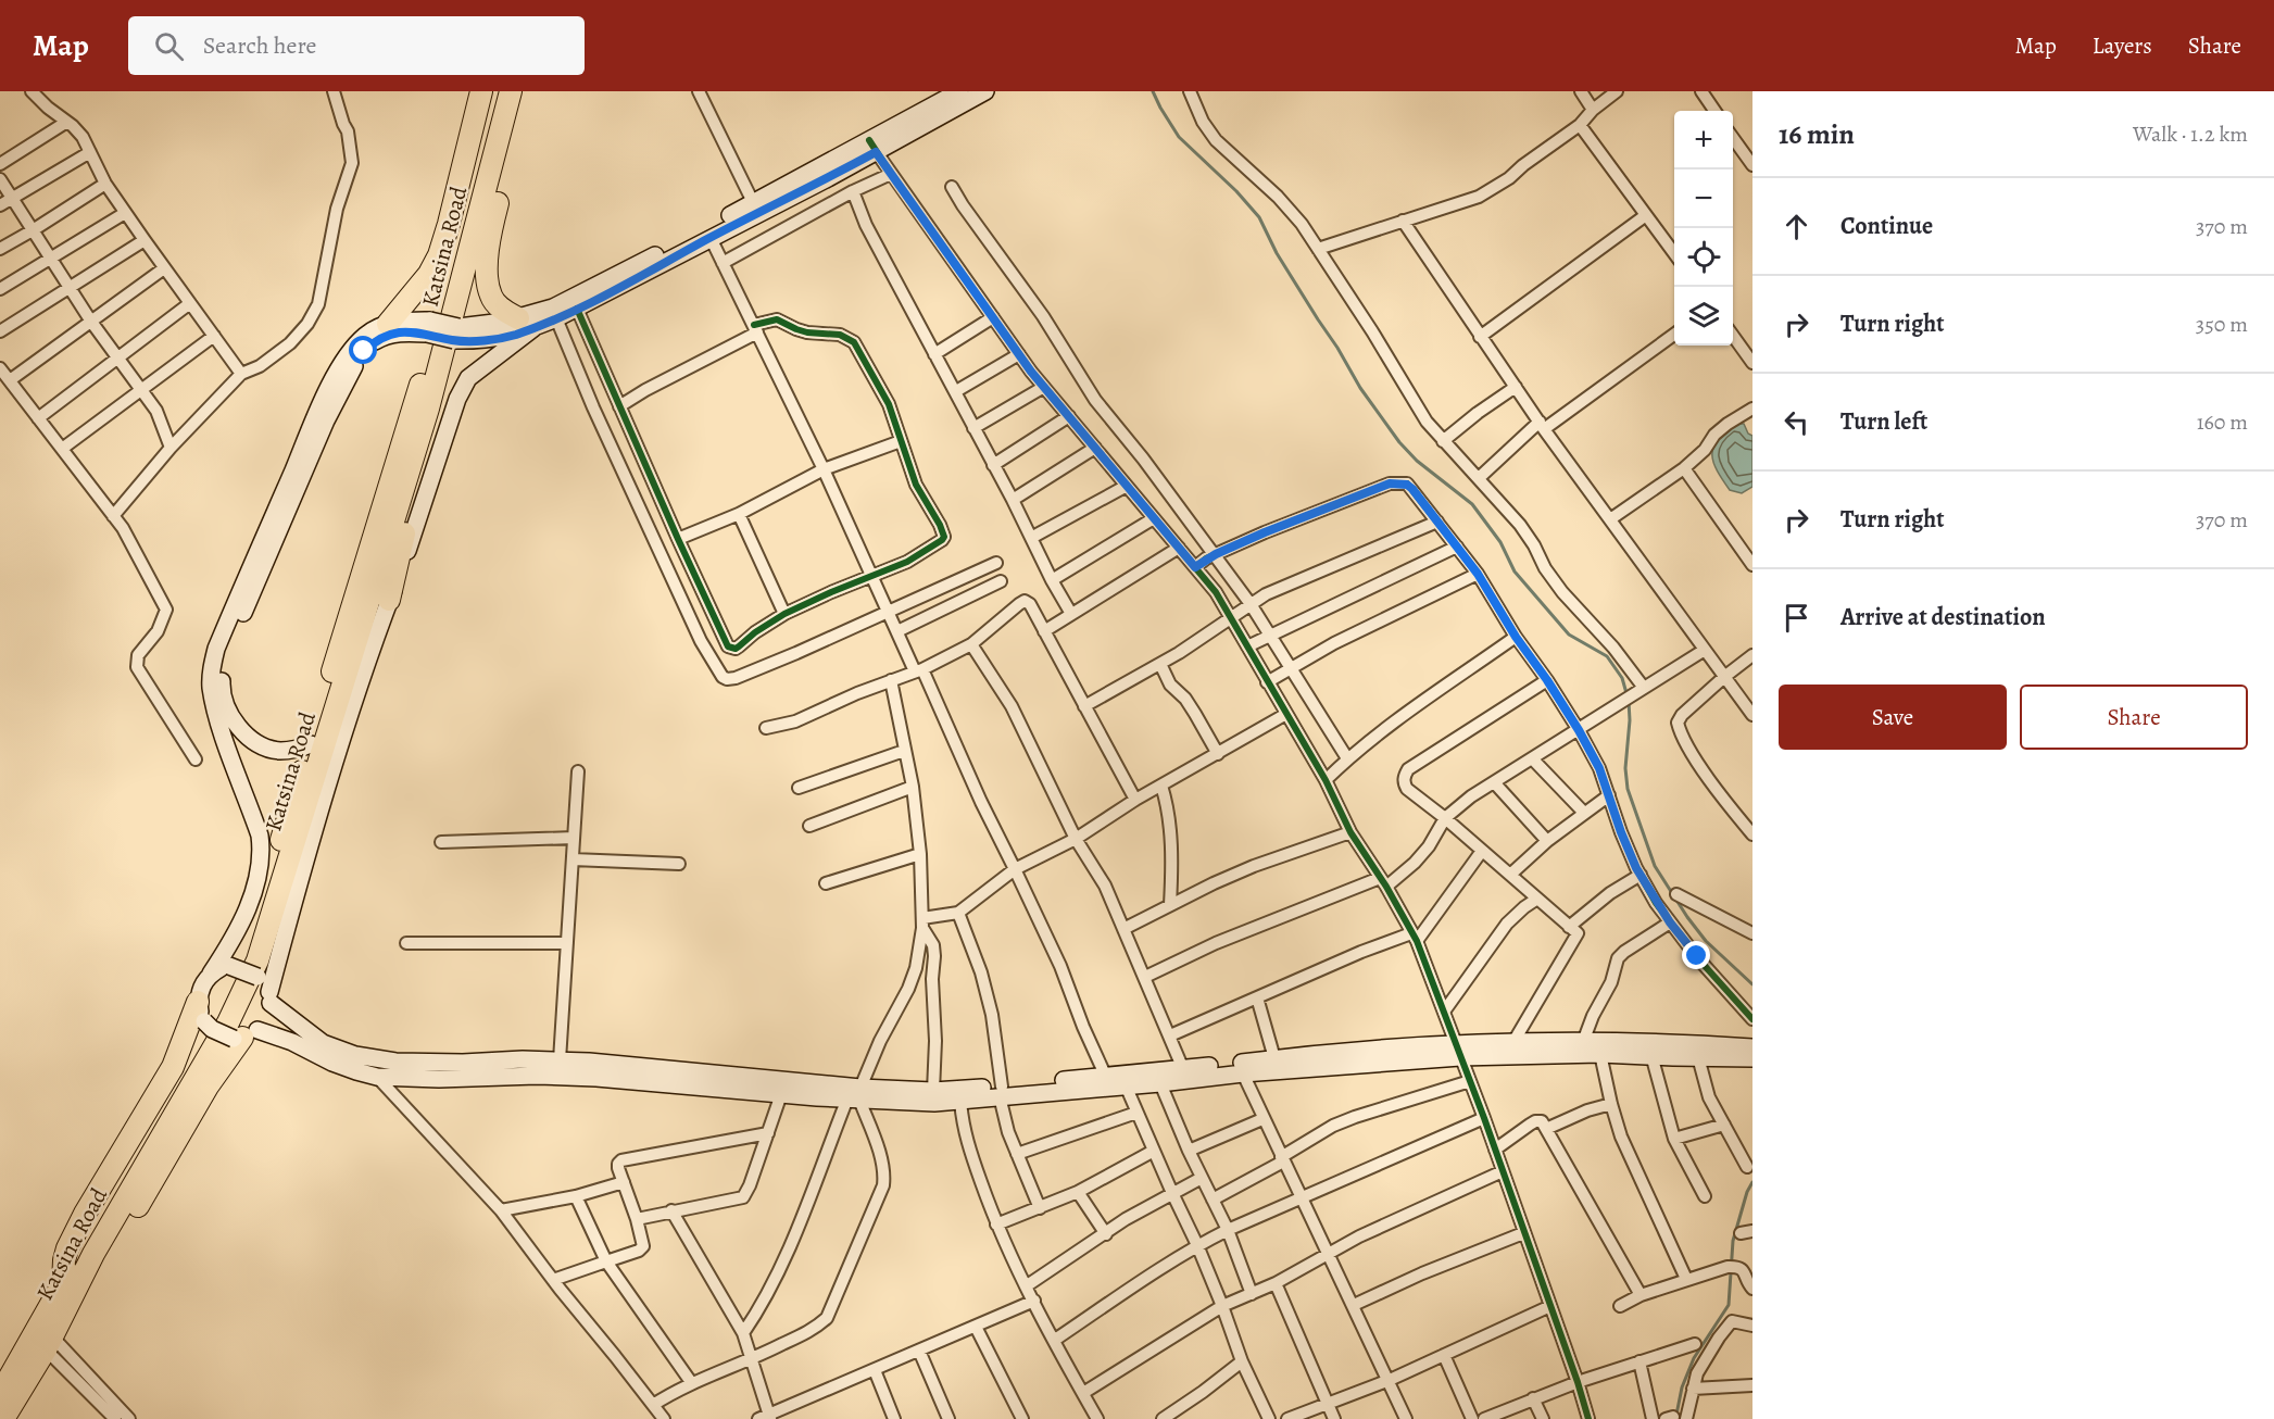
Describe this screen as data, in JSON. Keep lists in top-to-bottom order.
{
  "streets": {
    "highway": ["Katsina Road"]
  },
  "page": {
    "header": "Map",
    "search": "Search here",
    "nav": ["Map", "Layers", "Share"],
    "heading": ["16 min", "Walk · 1.2 km"],
    "map_buttons": ["+", "−"],
    "list": [
      ["Continue", "370 m"],
      ["Turn right", "350 m"],
      ["Turn left", "160 m"],
      ["Turn right", "370 m"],
      "Arrive at destination"
    ],
    "buttons": ["Save", "Share"]
  }
}
